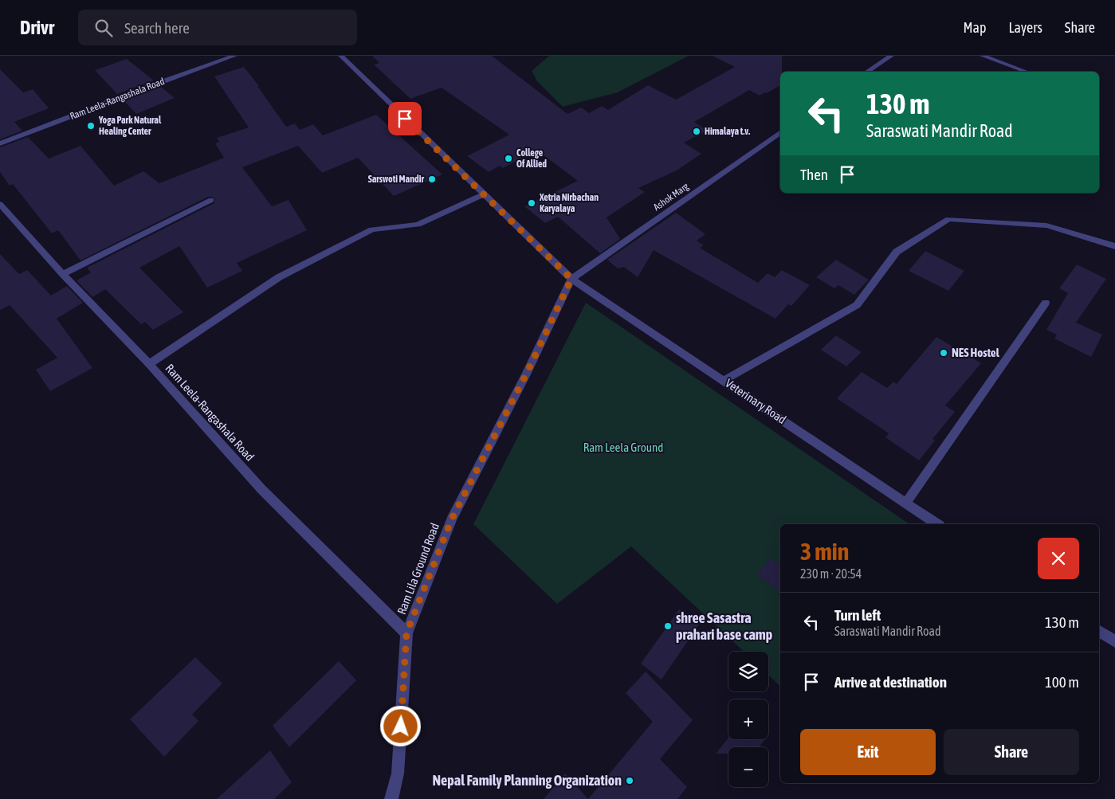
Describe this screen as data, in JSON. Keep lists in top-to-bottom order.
{
  "streets": {
    "street": [
      "Ram Leela-Rangashala Road",
      "Ashok Marg",
      "Veterinary Road",
      "Ram Lila Ground Road"
    ]
  },
  "crossings": [
    ["Ram Leela-Rangashala Road", "Ram Lila Ground Road"],
    ["Ashok Marg", "Veterinary Road"],
    ["Ashok Marg", "Ram Lila Ground Road"],
    ["Veterinary Road", "Ram Lila Ground Road"]
  ],
  "parks": ["Ram Leela Ground"],
  "places": [
    "Yoga Park Natural Healing Center",
    "Himalaya t.v.",
    "College Of Allied",
    "Sarswoti Mandir",
    "Xetria Nirbachan Karyalaya",
    "NES Hostel",
    "shree Sasastra prahari base camp",
    "Nepal Family Planning Organization"
  ],
  "page": {
    "header": "Drivr",
    "search": "Search here",
    "nav": ["Map", "Layers", "Share"],
    "turn": ["130 m", "Saraswati Mandir Road"],
    "then": "Then",
    "heading": ["3 min", "230 m · 20:54"],
    "list": [
      {
        "name": "Turn left",
        "note": "Saraswati Mandir Road",
        "value": "130 m"
      },
      {
        "name": "Arrive at destination",
        "value": "100 m"
      }
    ],
    "map_buttons": ["+", "−"],
    "buttons": ["Exit", "Share"]
  }
}
